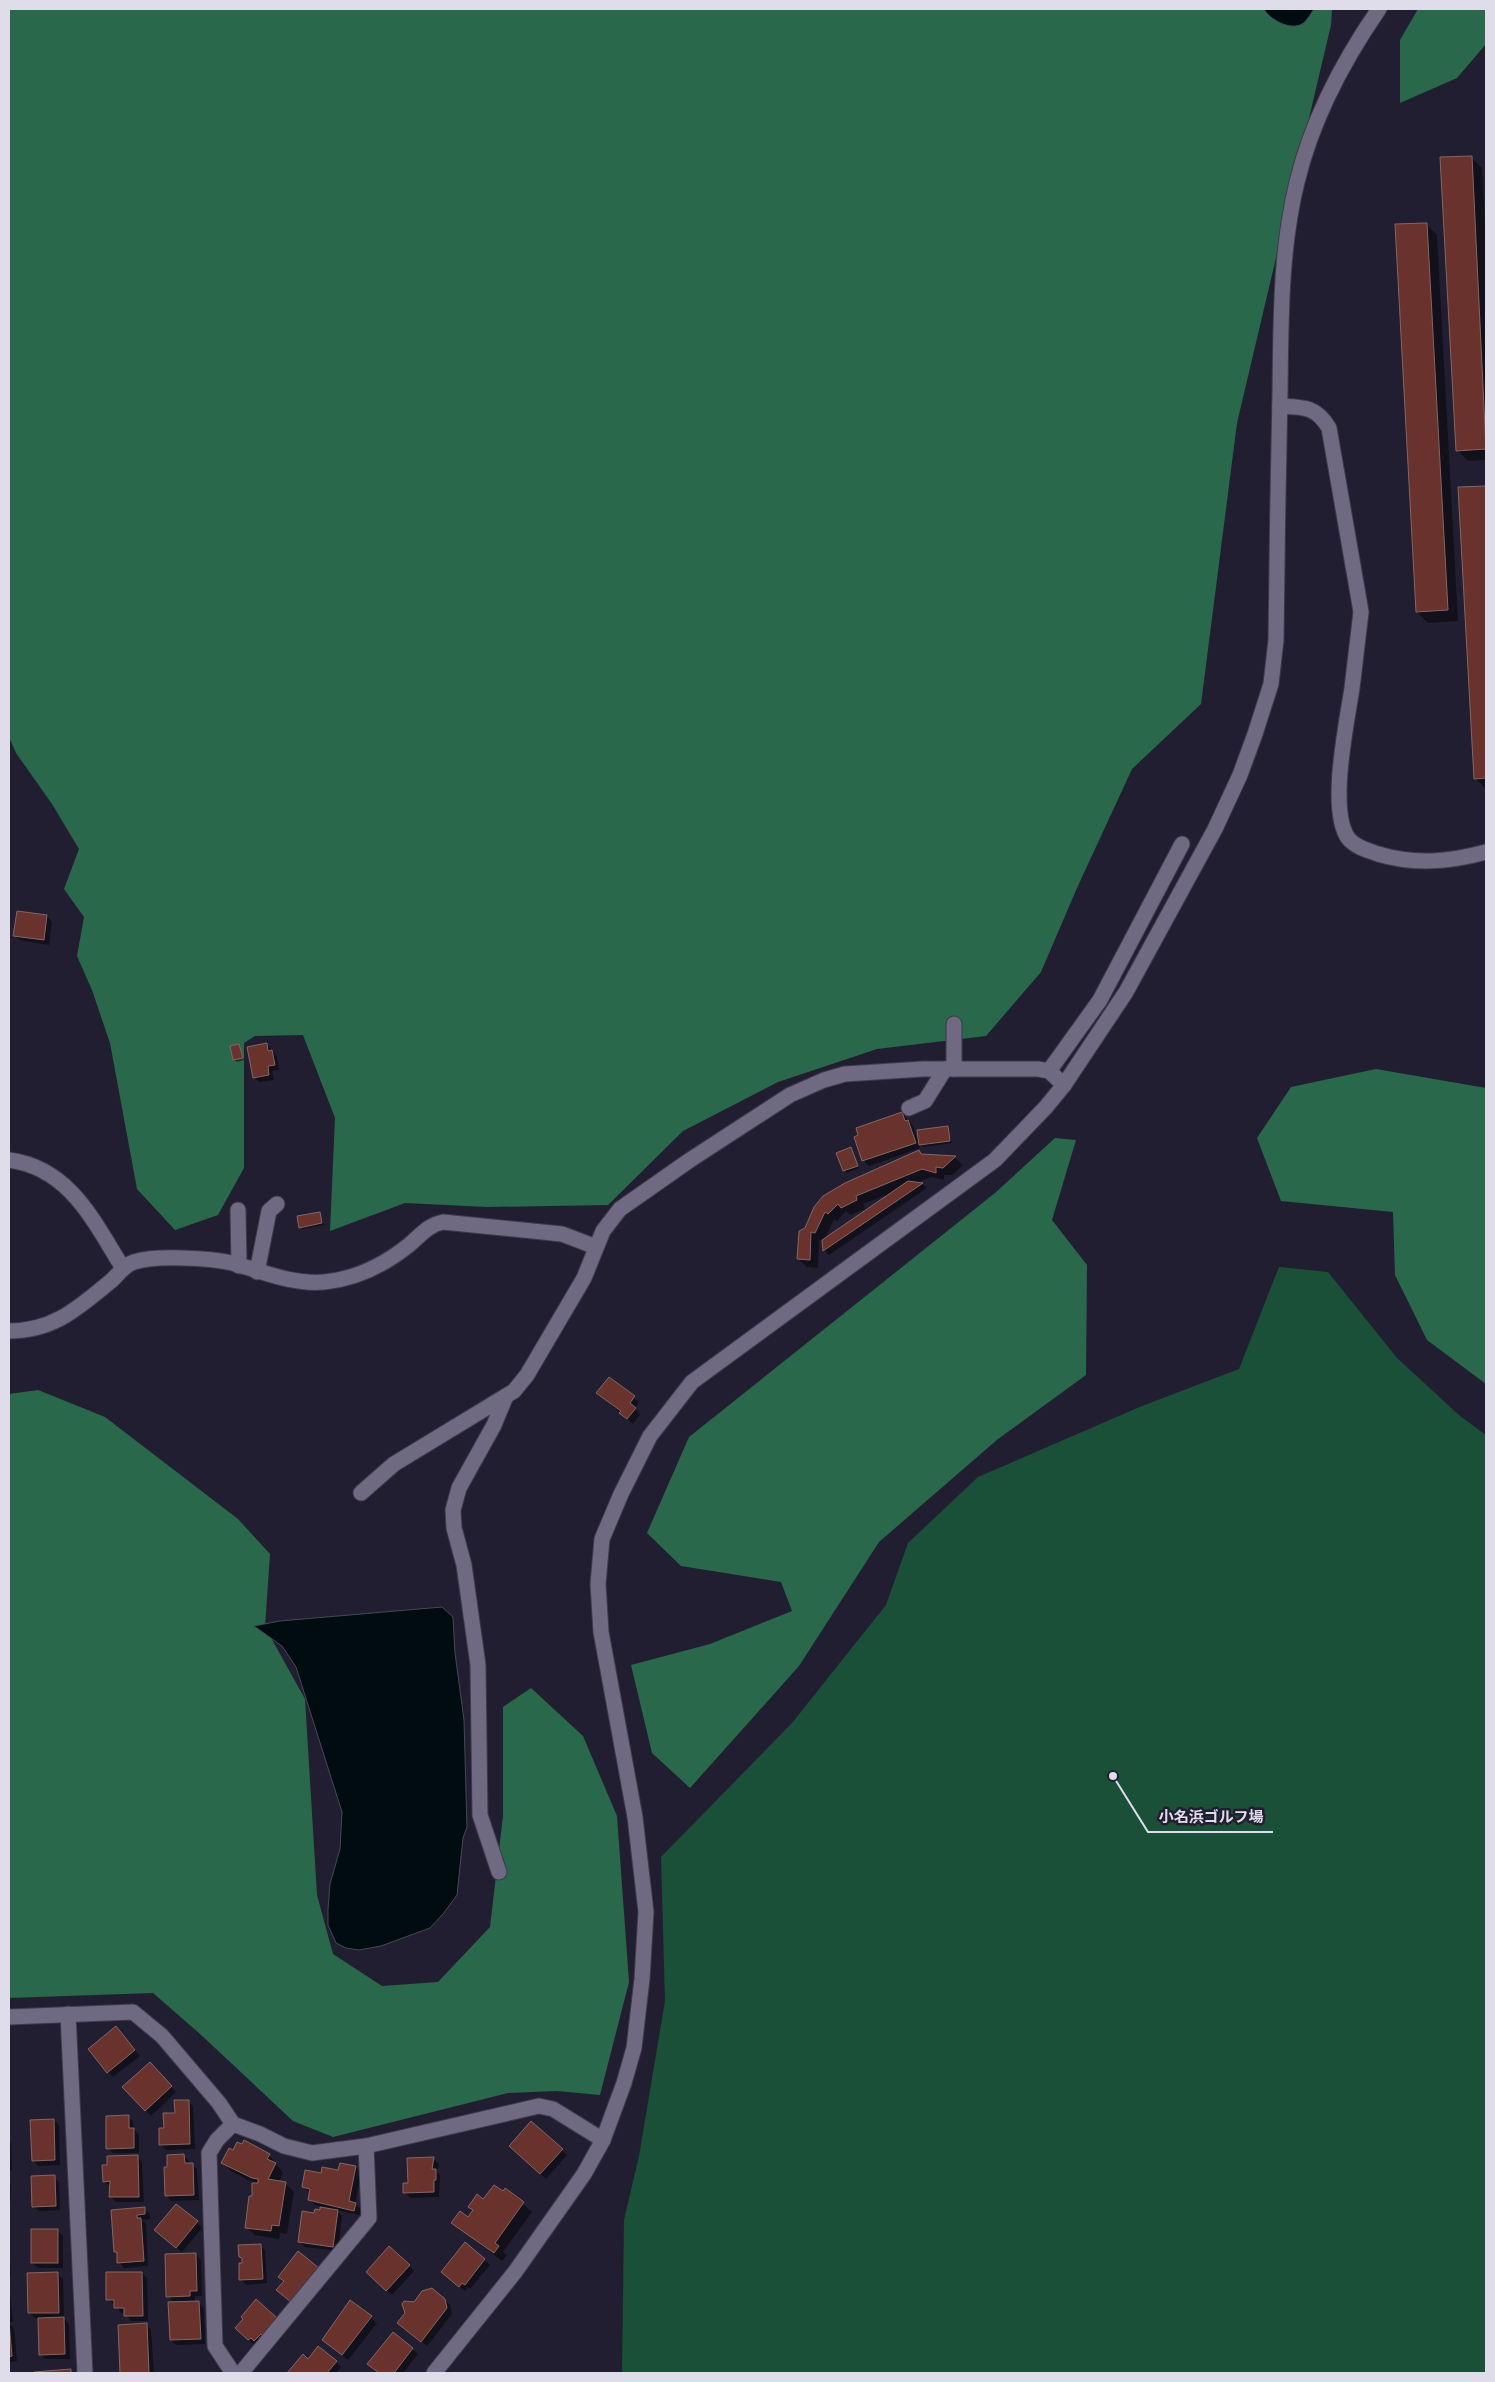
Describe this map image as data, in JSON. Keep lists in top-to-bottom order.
{
  "places": ["小名浜ゴルフ場"]
}
